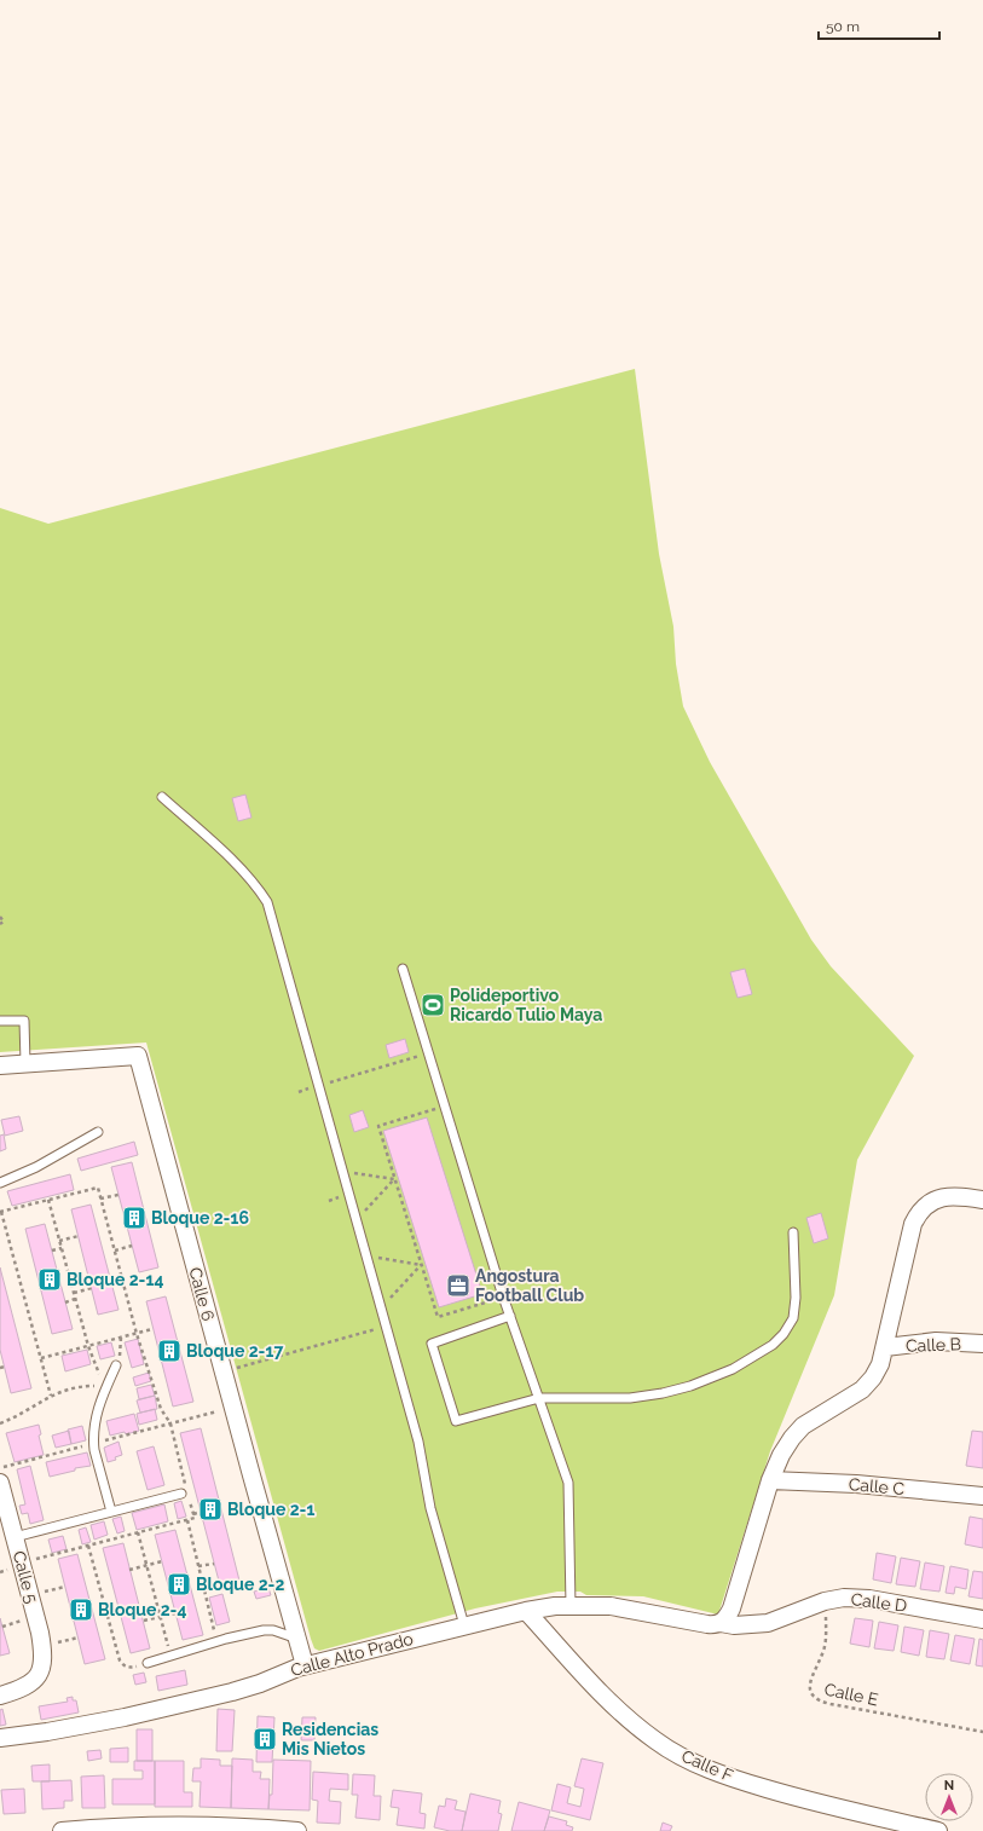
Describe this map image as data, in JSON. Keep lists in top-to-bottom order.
{
  "streets": {
    "street": [
      "Calle 6",
      "Calle B",
      "Calle C",
      "Calle 5",
      "Calle D",
      "Calle Alto Prado",
      "Calle F"
    ],
    "path": ["Calle E"]
  },
  "crossings": [
    ["Calle 6", "Calle Alto Prado"],
    ["Calle D", "Calle Alto Prado"],
    ["Calle D", "Calle E"],
    ["Calle Alto Prado", "Calle F"]
  ],
  "places": {
    "sports": ["Polideportivo Ricardo Tulio Maya"],
    "building": [
      "Bloque 2-16",
      "Bloque 2-14",
      "Bloque 2-17",
      "Bloque 2-1",
      "Bloque 2-2",
      "Bloque 2-4",
      "Residencias Mis Nietos"
    ],
    "office": ["Angostura Football Club"]
  },
  "scale_bar": "50 m",
  "north": "top"
}
